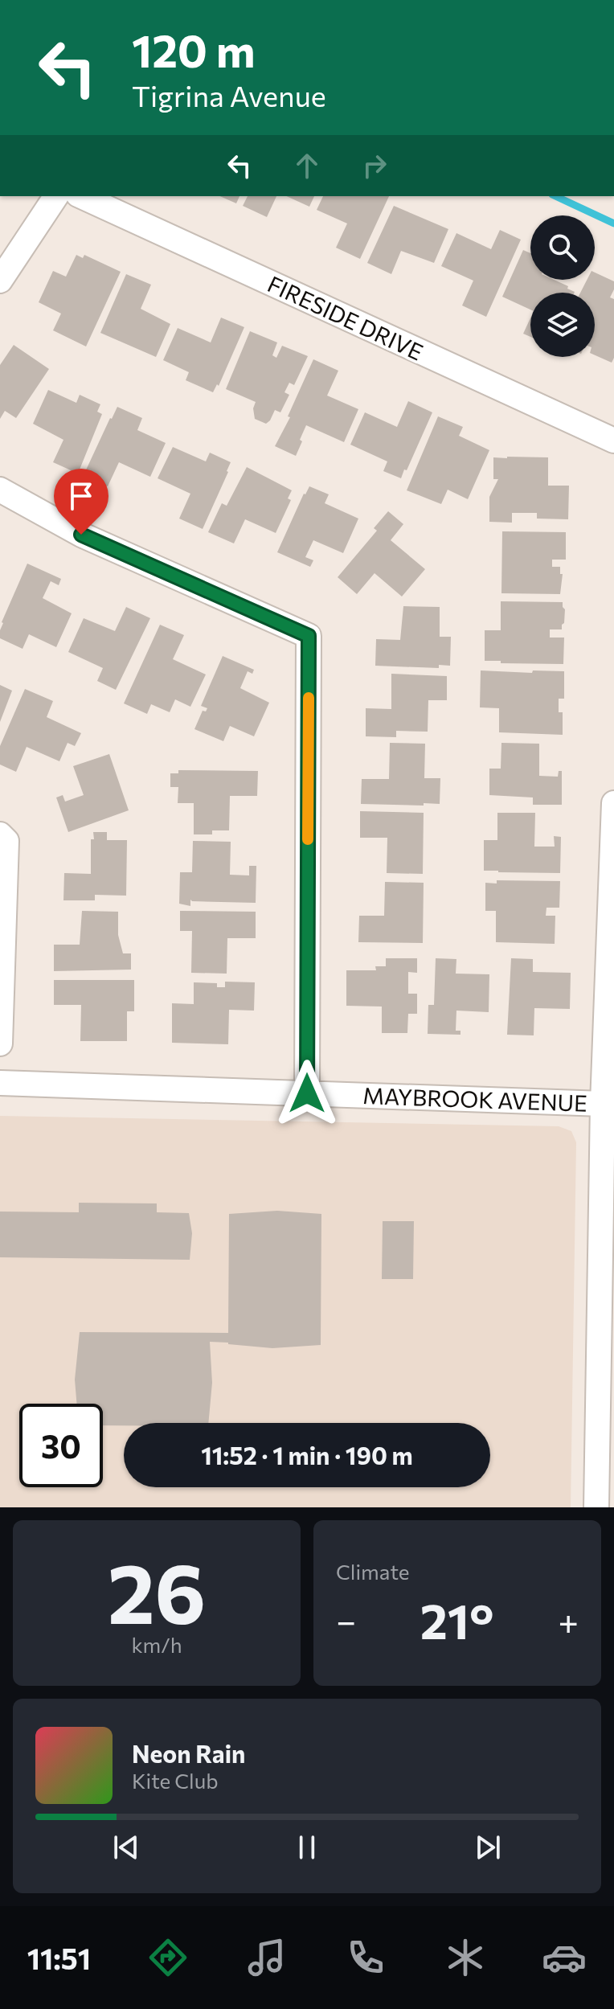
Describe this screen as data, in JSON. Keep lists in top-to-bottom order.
{
  "streets": {
    "street": ["FIRESIDE DRIVE", "MAYBROOK AVENUE"]
  },
  "page": {
    "turn": ["120 m", "Tigrina Avenue"],
    "limit": "30",
    "trip": "11:52 · 1 min · 190 m",
    "tile": [
      ["26", "km/h"],
      "Climate"
    ],
    "heat": ["−", "21°", "+"],
    "song": ["Neon Rain", "Kite Club"],
    "tabs": "11:51"
  }
}
